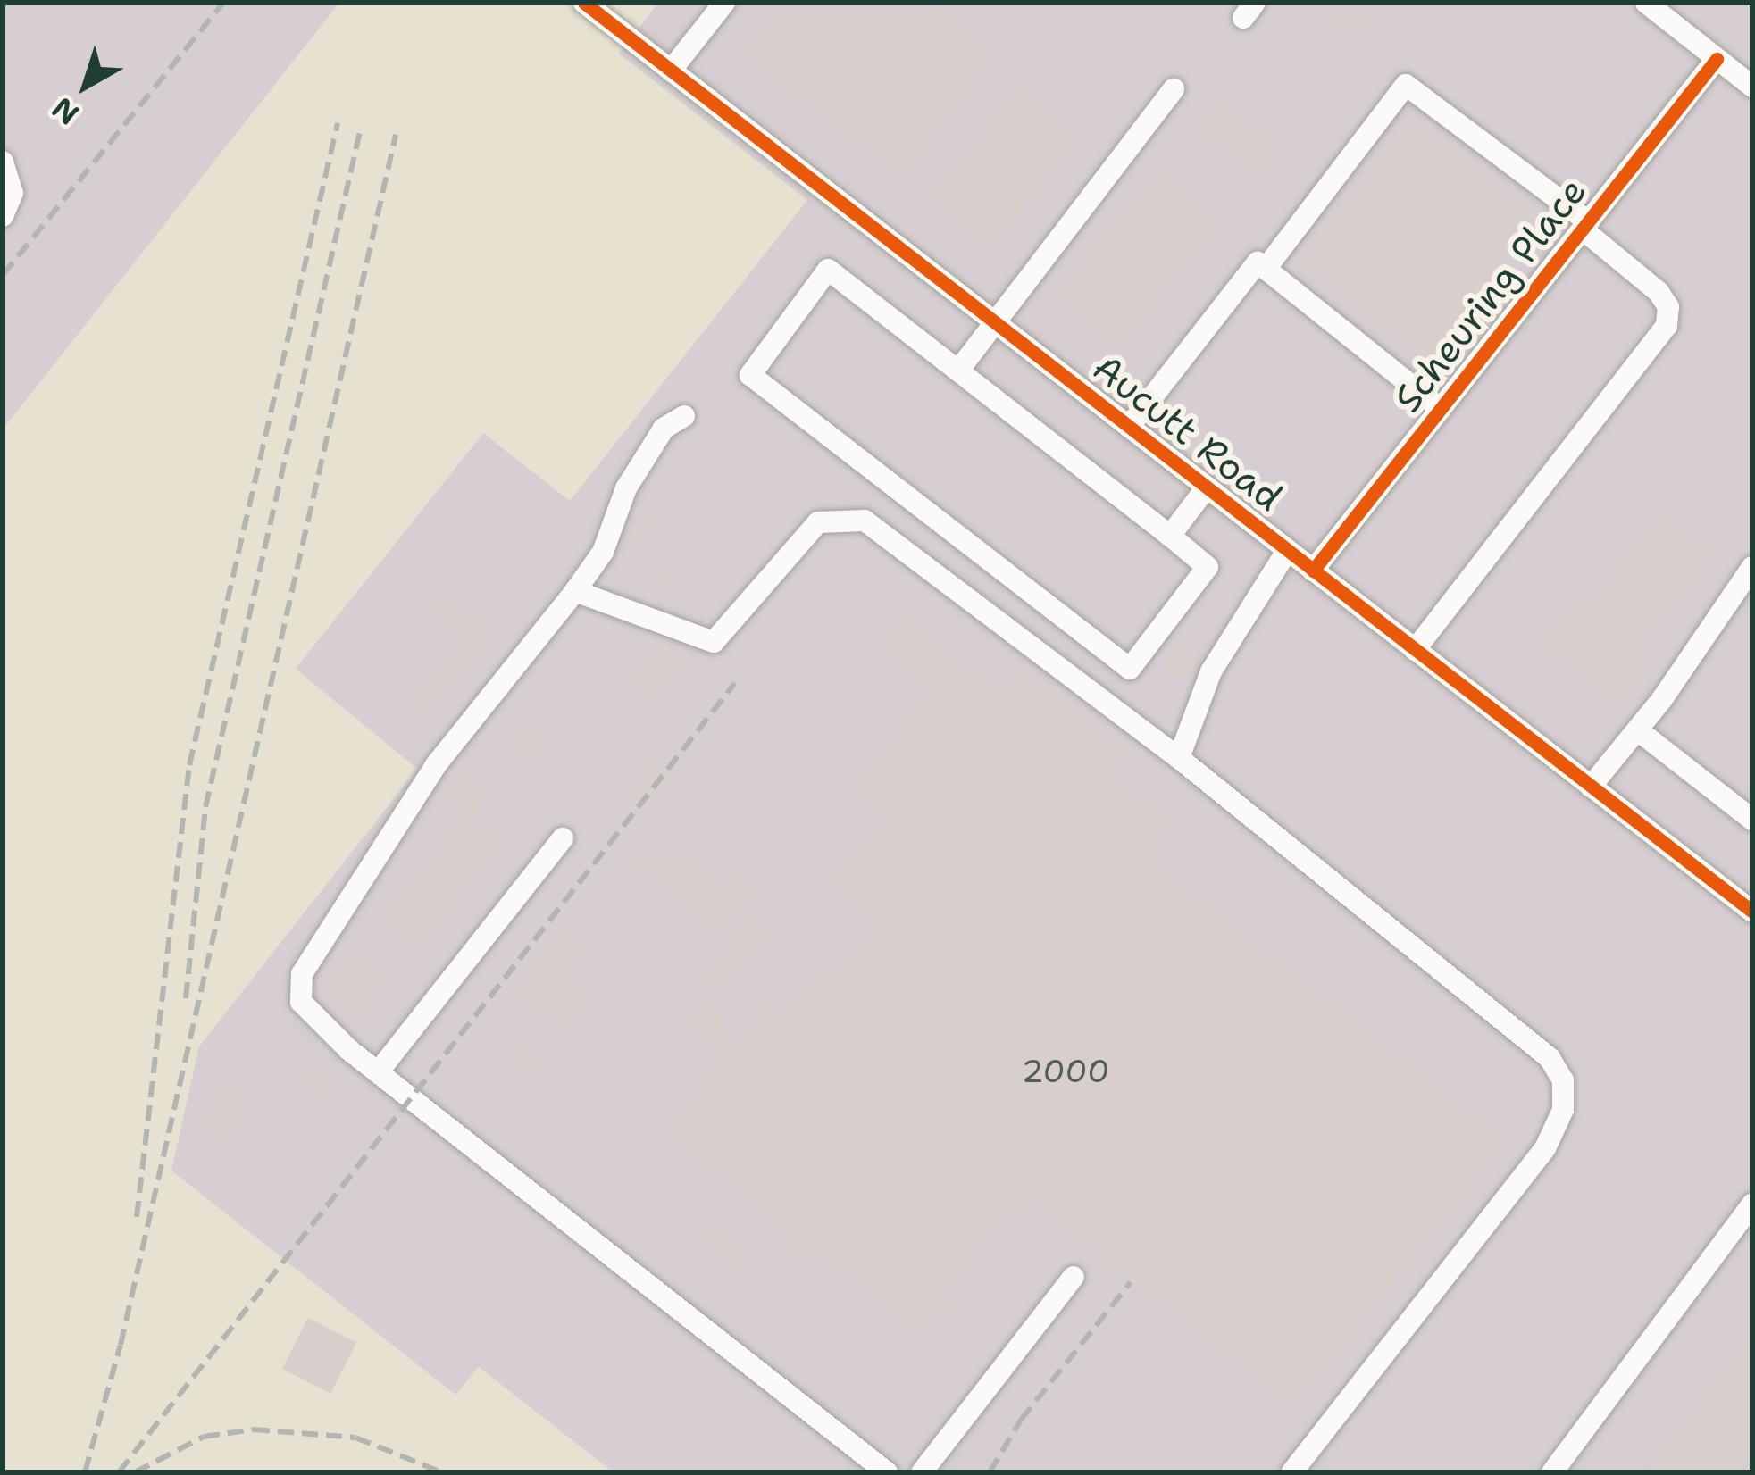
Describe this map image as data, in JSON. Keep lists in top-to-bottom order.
{
  "streets": {
    "street": ["Scheuring Place", "Aucutt Road"]
  },
  "crossings": [
    ["Scheuring Place", "Aucutt Road"]
  ],
  "house_numbers": ["2000"],
  "north": "bottom left"
}
